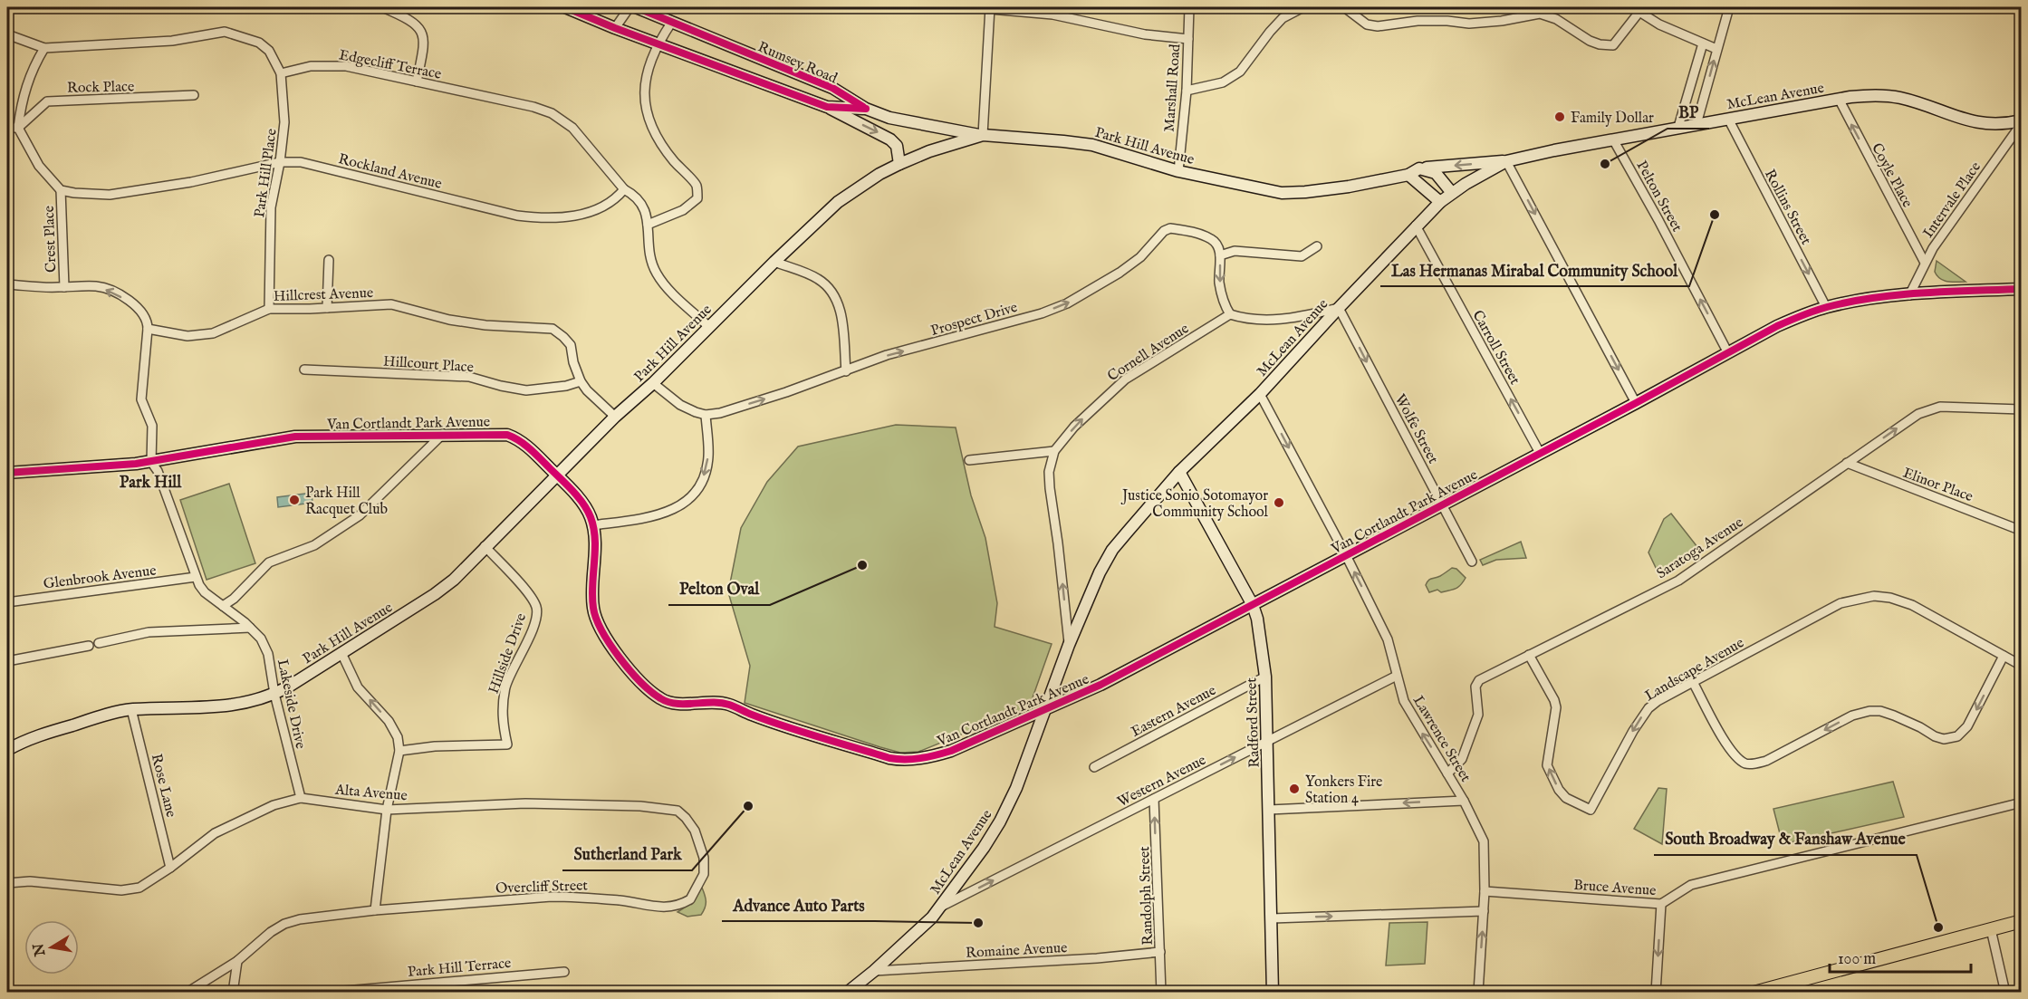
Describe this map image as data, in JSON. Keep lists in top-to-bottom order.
{
  "streets": {
    "street": [
      "Rumsey Road",
      "Edgecliff Terrace",
      "Rock Place",
      "Marshall Road",
      "McLean Avenue",
      "Park Hill Avenue",
      "Rockland Avenue",
      "Park Hill Place",
      "Coyle Place",
      "Pelton Street",
      "Intervale Place",
      "Rollins Street",
      "Crest Place",
      "Hillcrest Avenue",
      "Prospect Drive",
      "Carroll Street",
      "Cornell Avenue",
      "Hillcourt Place",
      "Van Cortlandt Park Avenue",
      "Wolfe Street",
      "Elinor Place",
      "Saratoga Avenue",
      "Glenbrook Avenue",
      "Hillside Drive",
      "Landscape Avenue",
      "Lakeside Drive",
      "Eastern Avenue",
      "Radford Street",
      "Lawrence Street",
      "Western Avenue",
      "Rose Lane",
      "Alta Avenue",
      "Overcliff Street",
      "Bruce Avenue",
      "Randolph Street",
      "Romaine Avenue",
      "Park Hill Terrace"
    ]
  },
  "crossings": [
    ["Rumsey Road", "Park Hill Avenue"],
    ["Edgecliff Terrace", "Rockland Avenue"],
    ["Edgecliff Terrace", "Park Hill Place"],
    ["Marshall Road", "Park Hill Avenue"],
    ["McLean Avenue", "Coyle Place"],
    ["McLean Avenue", "Pelton Street"],
    ["McLean Avenue", "Intervale Place"],
    ["McLean Avenue", "Rollins Street"],
    ["McLean Avenue", "Carroll Street"],
    ["McLean Avenue", "Cornell Avenue"],
    ["McLean Avenue", "Van Cortlandt Park Avenue"],
    ["McLean Avenue", "Wolfe Street"],
    ["McLean Avenue", "Radford Street"],
    ["McLean Avenue", "Lawrence Street"],
    ["McLean Avenue", "Western Avenue"],
    ["McLean Avenue", "Romaine Avenue"],
    ["Park Hill Avenue", "Hillcrest Avenue"],
    ["Park Hill Avenue", "Van Cortlandt Park Avenue"],
    ["Park Hill Avenue", "Hillside Drive"],
    ["Park Hill Avenue", "Lakeside Drive"],
    ["Park Hill Avenue", "Rose Lane"],
    ["Rockland Avenue", "Park Hill Place"],
    ["Rockland Avenue", "Crest Place"],
    ["Park Hill Place", "Hillcrest Avenue"],
    ["Coyle Place", "Intervale Place"],
    ["Pelton Street", "Van Cortlandt Park Avenue"],
    ["Intervale Place", "Van Cortlandt Park Avenue"],
    ["Rollins Street", "Van Cortlandt Park Avenue"],
    ["Hillcrest Avenue", "Hillcourt Place"],
    ["Hillcrest Avenue", "Lakeside Drive"],
    ["Carroll Street", "Van Cortlandt Park Avenue"],
    ["Van Cortlandt Park Avenue", "Wolfe Street"],
    ["Van Cortlandt Park Avenue", "Lakeside Drive"],
    ["Van Cortlandt Park Avenue", "Radford Street"],
    ["Van Cortlandt Park Avenue", "Lawrence Street"],
    ["Elinor Place", "Saratoga Avenue"],
    ["Saratoga Avenue", "Landscape Avenue"],
    ["Saratoga Avenue", "Lawrence Street"],
    ["Glenbrook Avenue", "Lakeside Drive"],
    ["Lakeside Drive", "Alta Avenue"],
    ["Eastern Avenue", "Radford Street"],
    ["Radford Street", "Western Avenue"],
    ["Lawrence Street", "Western Avenue"],
    ["Lawrence Street", "Bruce Avenue"],
    ["Western Avenue", "Randolph Street"],
    ["Rose Lane", "Alta Avenue"],
    ["Alta Avenue", "Overcliff Street"],
    ["Randolph Street", "Romaine Avenue"]
  ],
  "one_way": [
    "Coyle Place",
    "Pelton Street",
    "Rollins Street",
    "Prospect Drive",
    "Carroll Street",
    "Cornell Avenue",
    "Wolfe Street",
    "Western Avenue",
    "Randolph Street"
  ],
  "districts": ["Park Hill"],
  "places": [
    "Family Dollar",
    "BP",
    "Las Hermanas Mirabal Community School",
    "Park Hill Racquet Club",
    "Justice Sonio Sotomayor Community School",
    "Pelton Oval",
    "Yonkers Fire Station 4",
    "Sutherland Park",
    "Advance Auto Parts",
    "South Broadway & Fanshaw Avenue"
  ],
  "scale_bar": "100 m",
  "north": "left"
}
